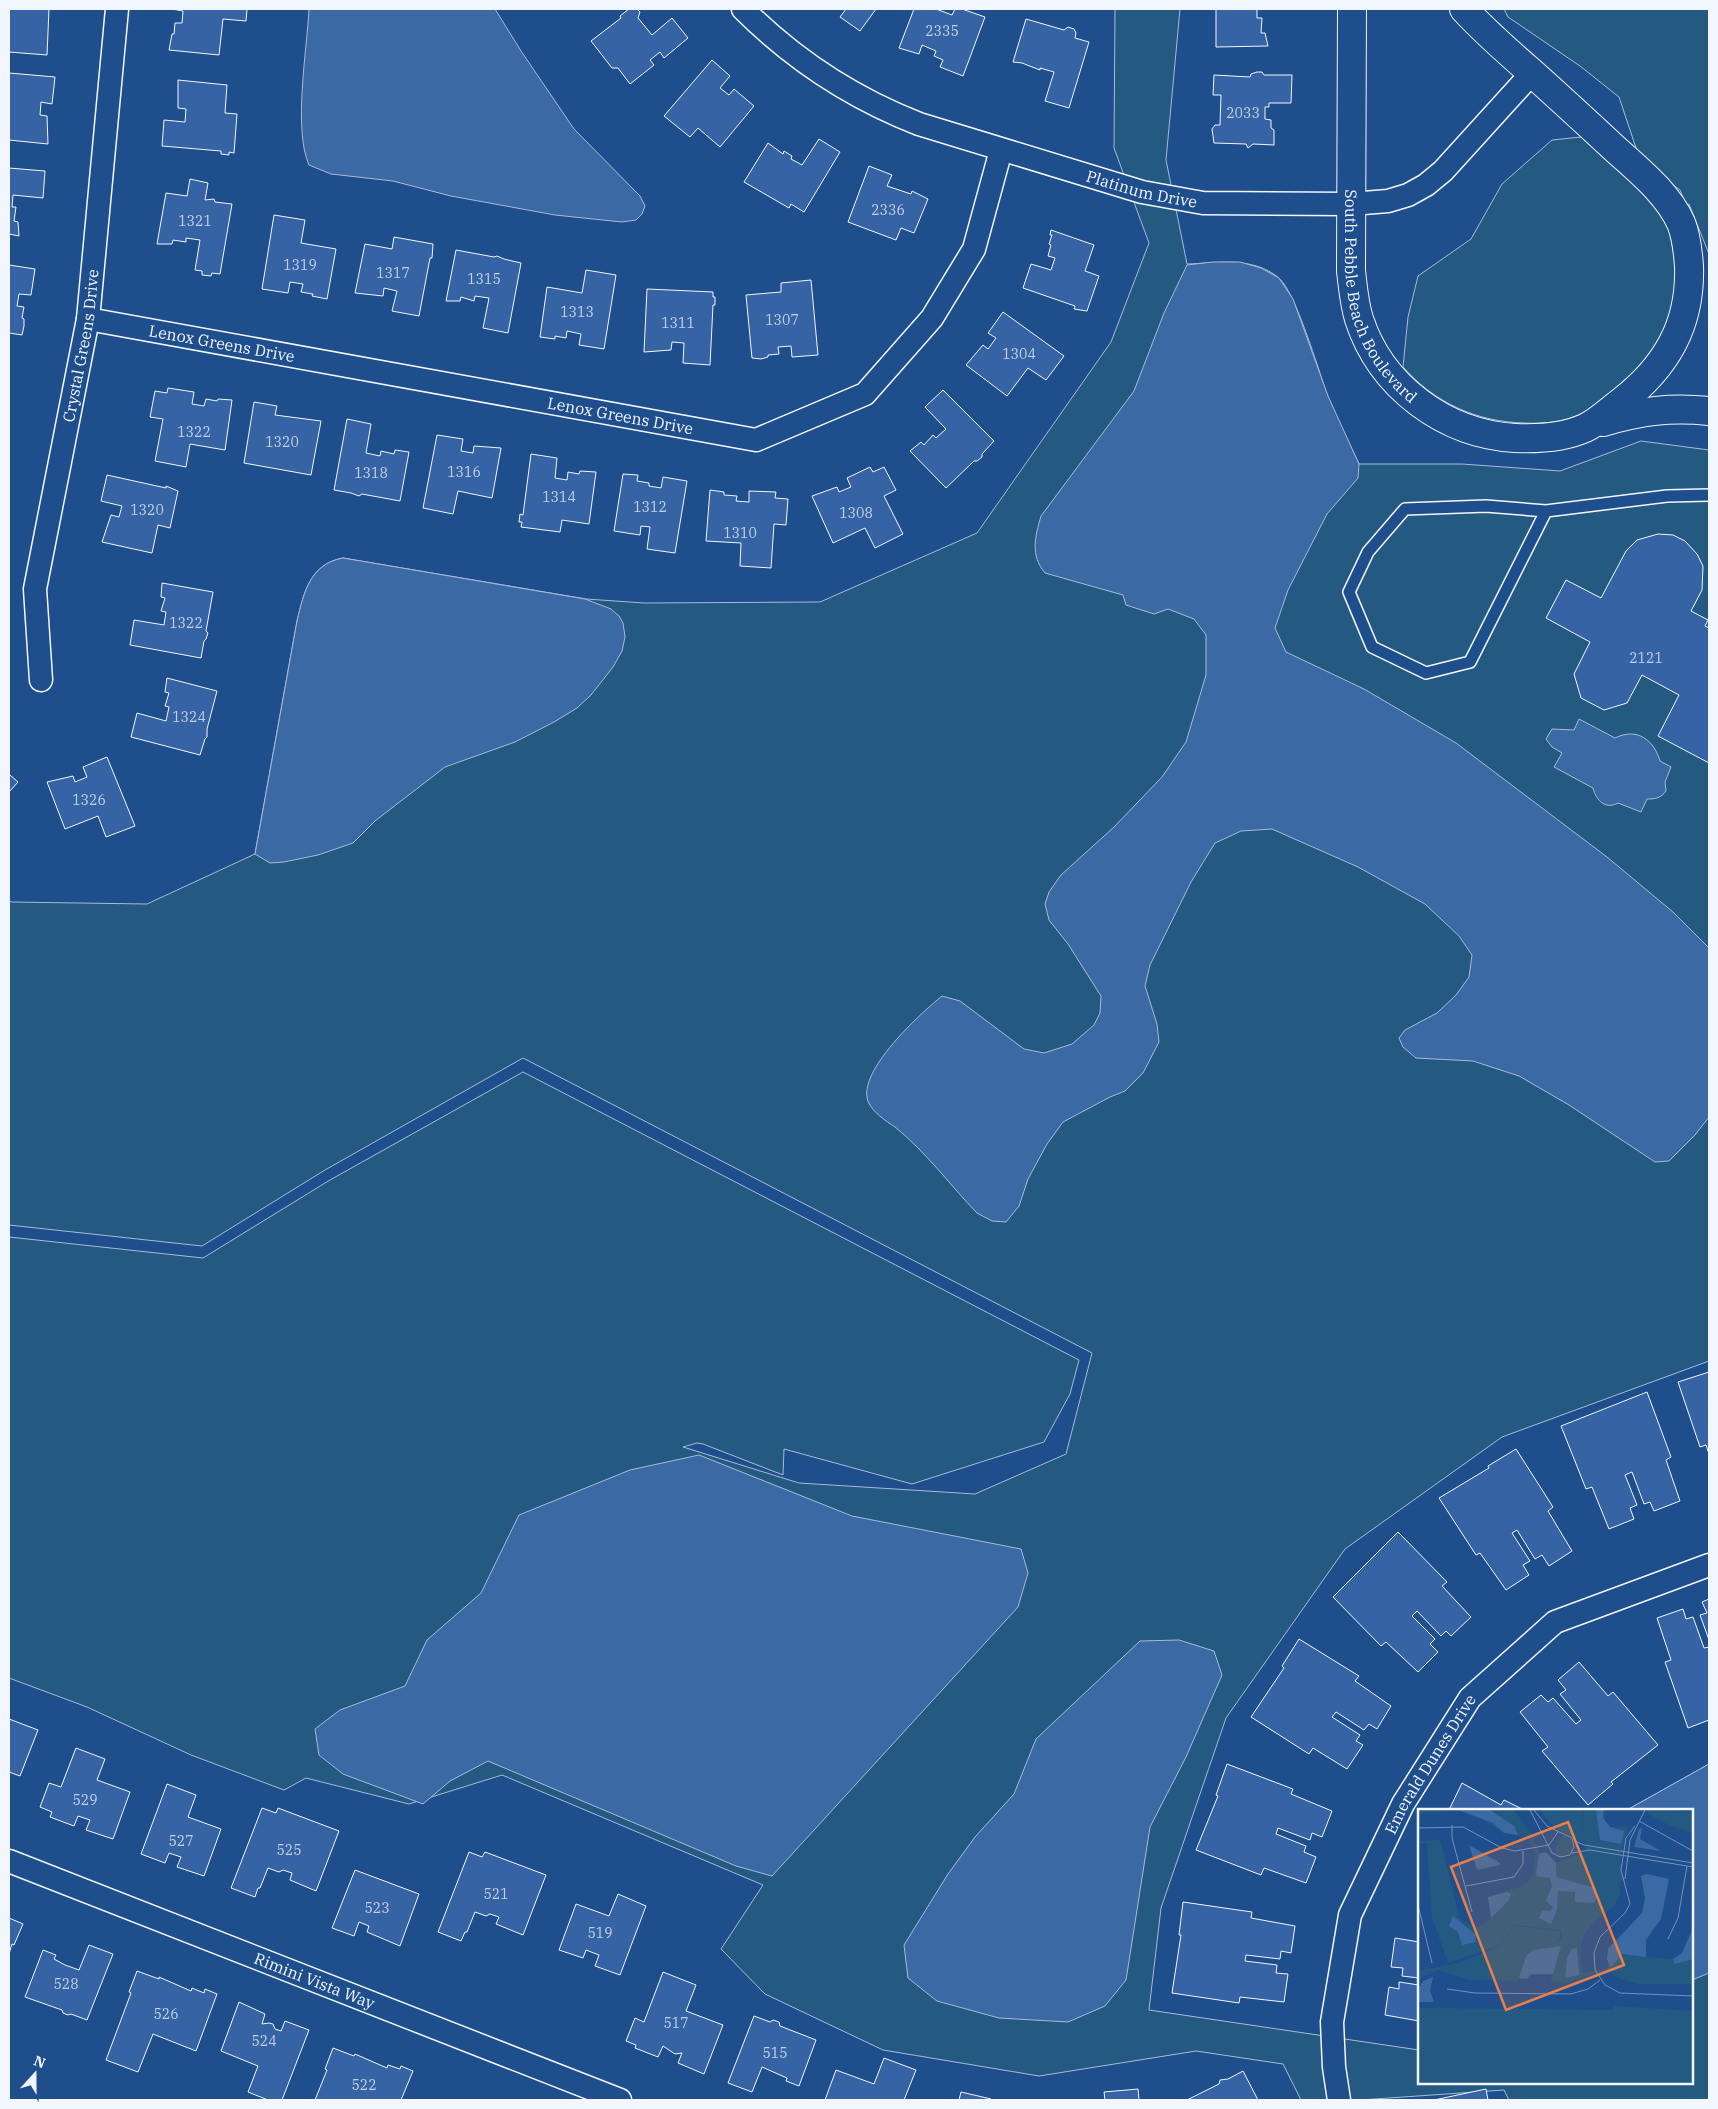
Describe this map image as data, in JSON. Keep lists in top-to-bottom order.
{
  "streets": {
    "street": [
      "Platinum Drive",
      "South Pebble Beach Boulevard",
      "Lenox Greens Drive",
      "Crystal Greens Drive",
      "Emerald Dunes Drive",
      "Rimini Vista Way"
    ]
  },
  "crossings": [
    ["Platinum Drive", "South Pebble Beach Boulevard"],
    ["Platinum Drive", "Lenox Greens Drive"],
    ["Lenox Greens Drive", "Crystal Greens Drive"]
  ],
  "house_numbers": [
    "2335",
    "2033",
    "2336",
    "1321",
    "1319",
    "1317",
    "1315",
    "1313",
    "1307",
    "1311",
    "1304",
    "1322",
    "1320",
    "1316",
    "1318",
    "1314",
    "1312",
    "1320",
    "1308",
    "1310",
    "1322",
    "2121",
    "1324",
    "1326",
    "529",
    "527",
    "525",
    "521",
    "523",
    "519",
    "528",
    "526",
    "517",
    "524",
    "515",
    "522"
  ],
  "north": "top"
}
